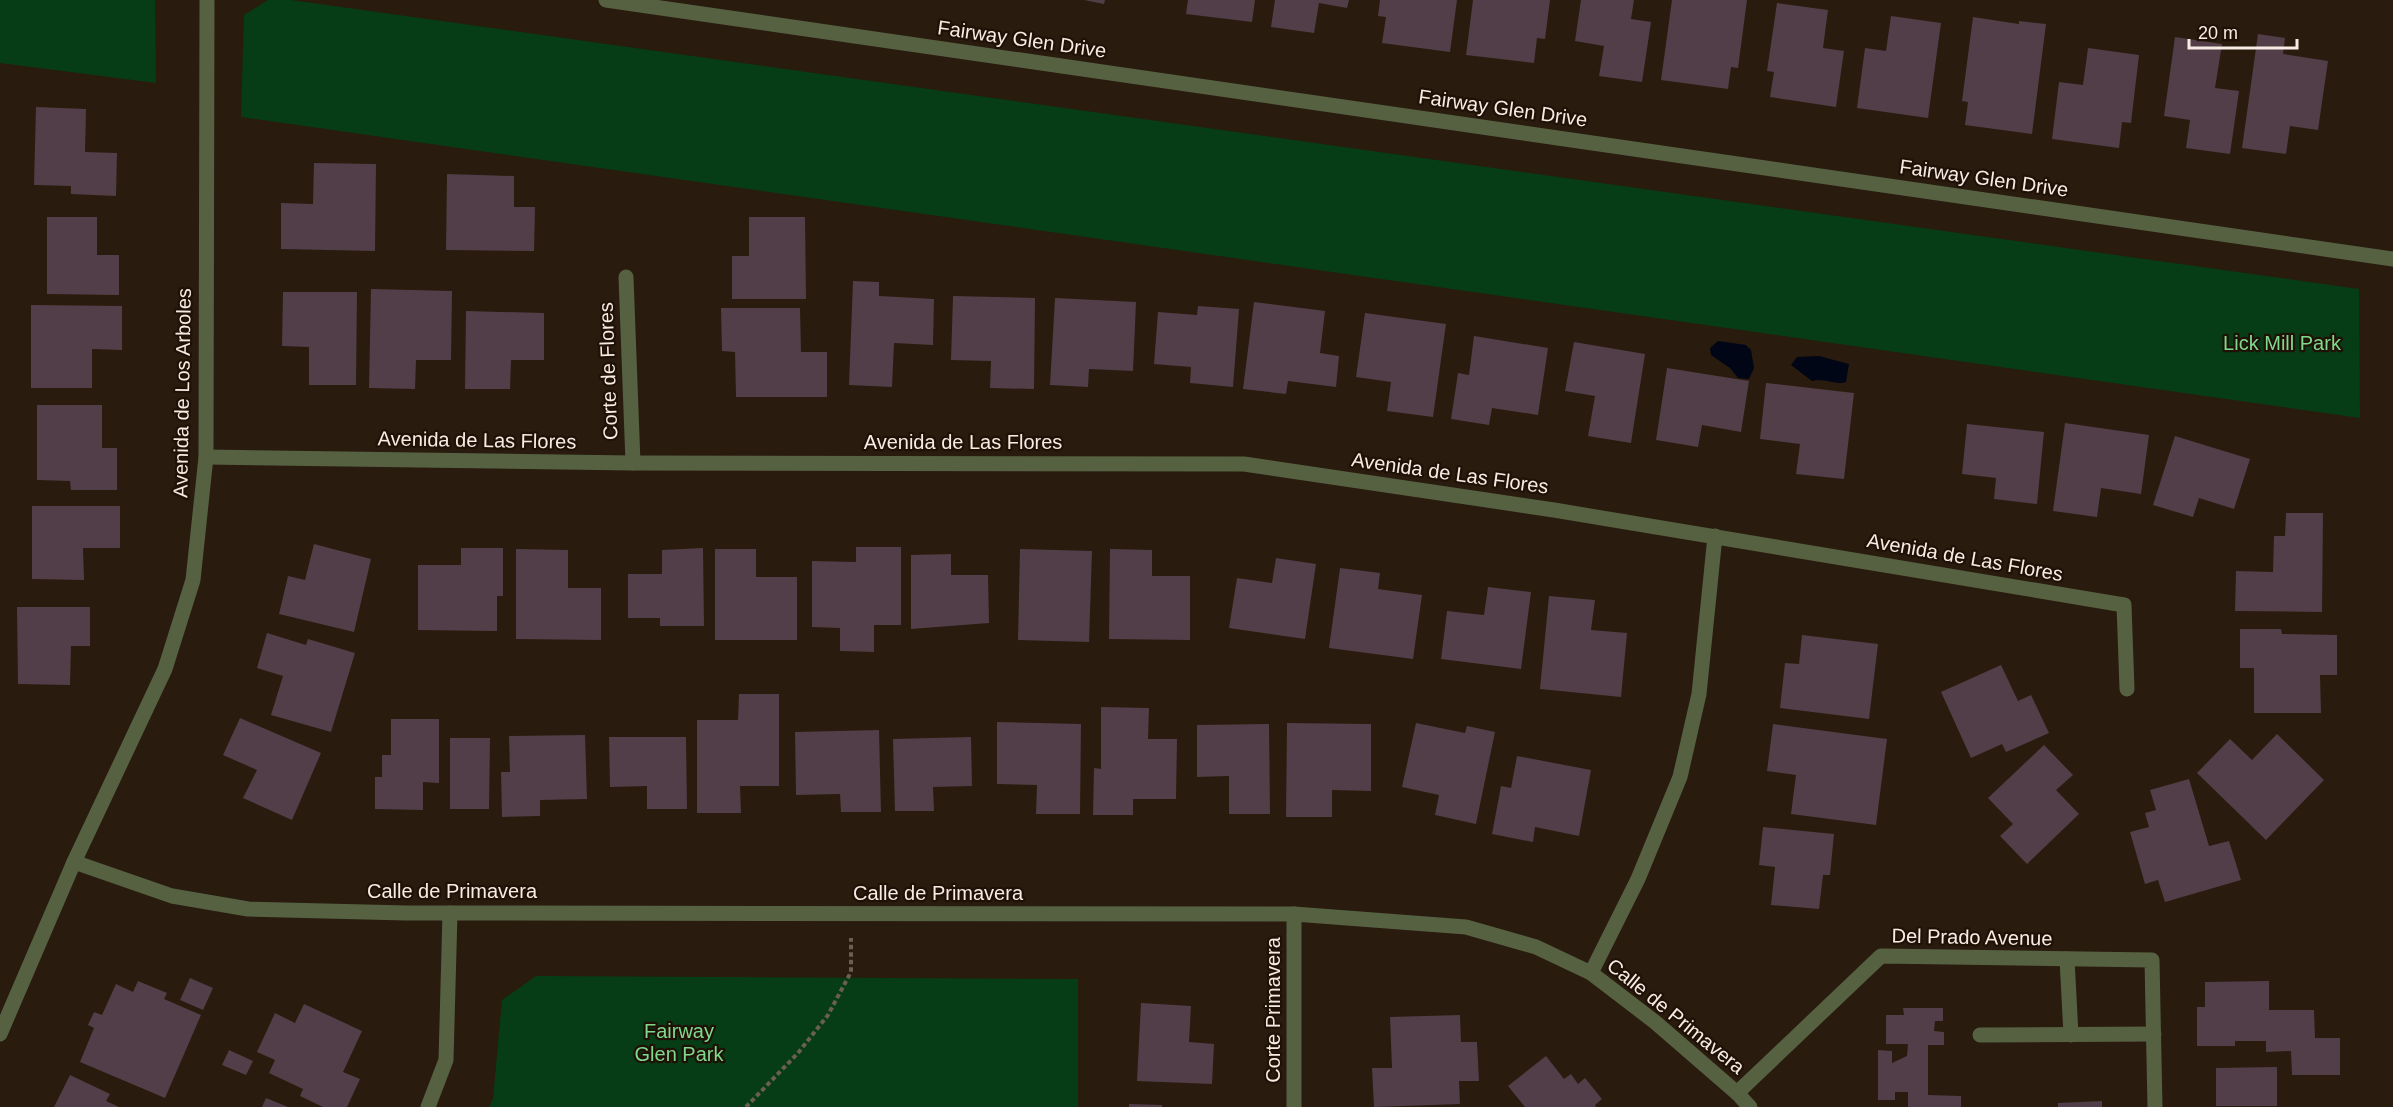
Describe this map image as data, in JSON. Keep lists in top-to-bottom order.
{
  "streets": {
    "street": [
      "Fairway Glen Drive",
      "Corte de Flores",
      "Avenida de Los Arboles",
      "Avenida de Las Flores",
      "Calle de Primavera",
      "Del Prado Avenue",
      "Corte Primavera"
    ]
  },
  "crossings": [
    ["Corte de Flores", "Avenida de Las Flores"],
    ["Avenida de Los Arboles", "Avenida de Las Flores"],
    ["Avenida de Los Arboles", "Calle de Primavera"],
    ["Calle de Primavera", "Del Prado Avenue"],
    ["Calle de Primavera", "Corte Primavera"]
  ],
  "parks": ["Lick Mill Park", "Fairway Glen Park"],
  "scale_bar": "20 m"
}
